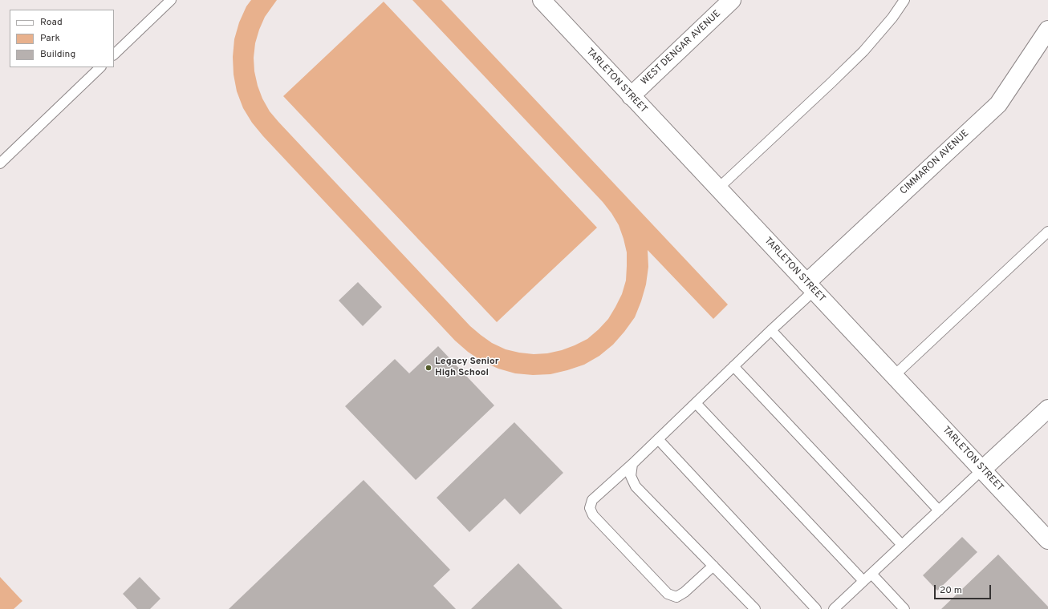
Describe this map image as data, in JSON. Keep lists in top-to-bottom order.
{
  "streets": {
    "street": ["WEST DENGAR AVENUE", "TARLETON STREET", "CIMMARON AVENUE"]
  },
  "crossings": [
    ["WEST DENGAR AVENUE", "TARLETON STREET"],
    ["TARLETON STREET", "CIMMARON AVENUE"]
  ],
  "places": ["Legacy Senior High School"],
  "legend": ["Road", "Park", "Building"],
  "scale_bar": "20 m"
}
